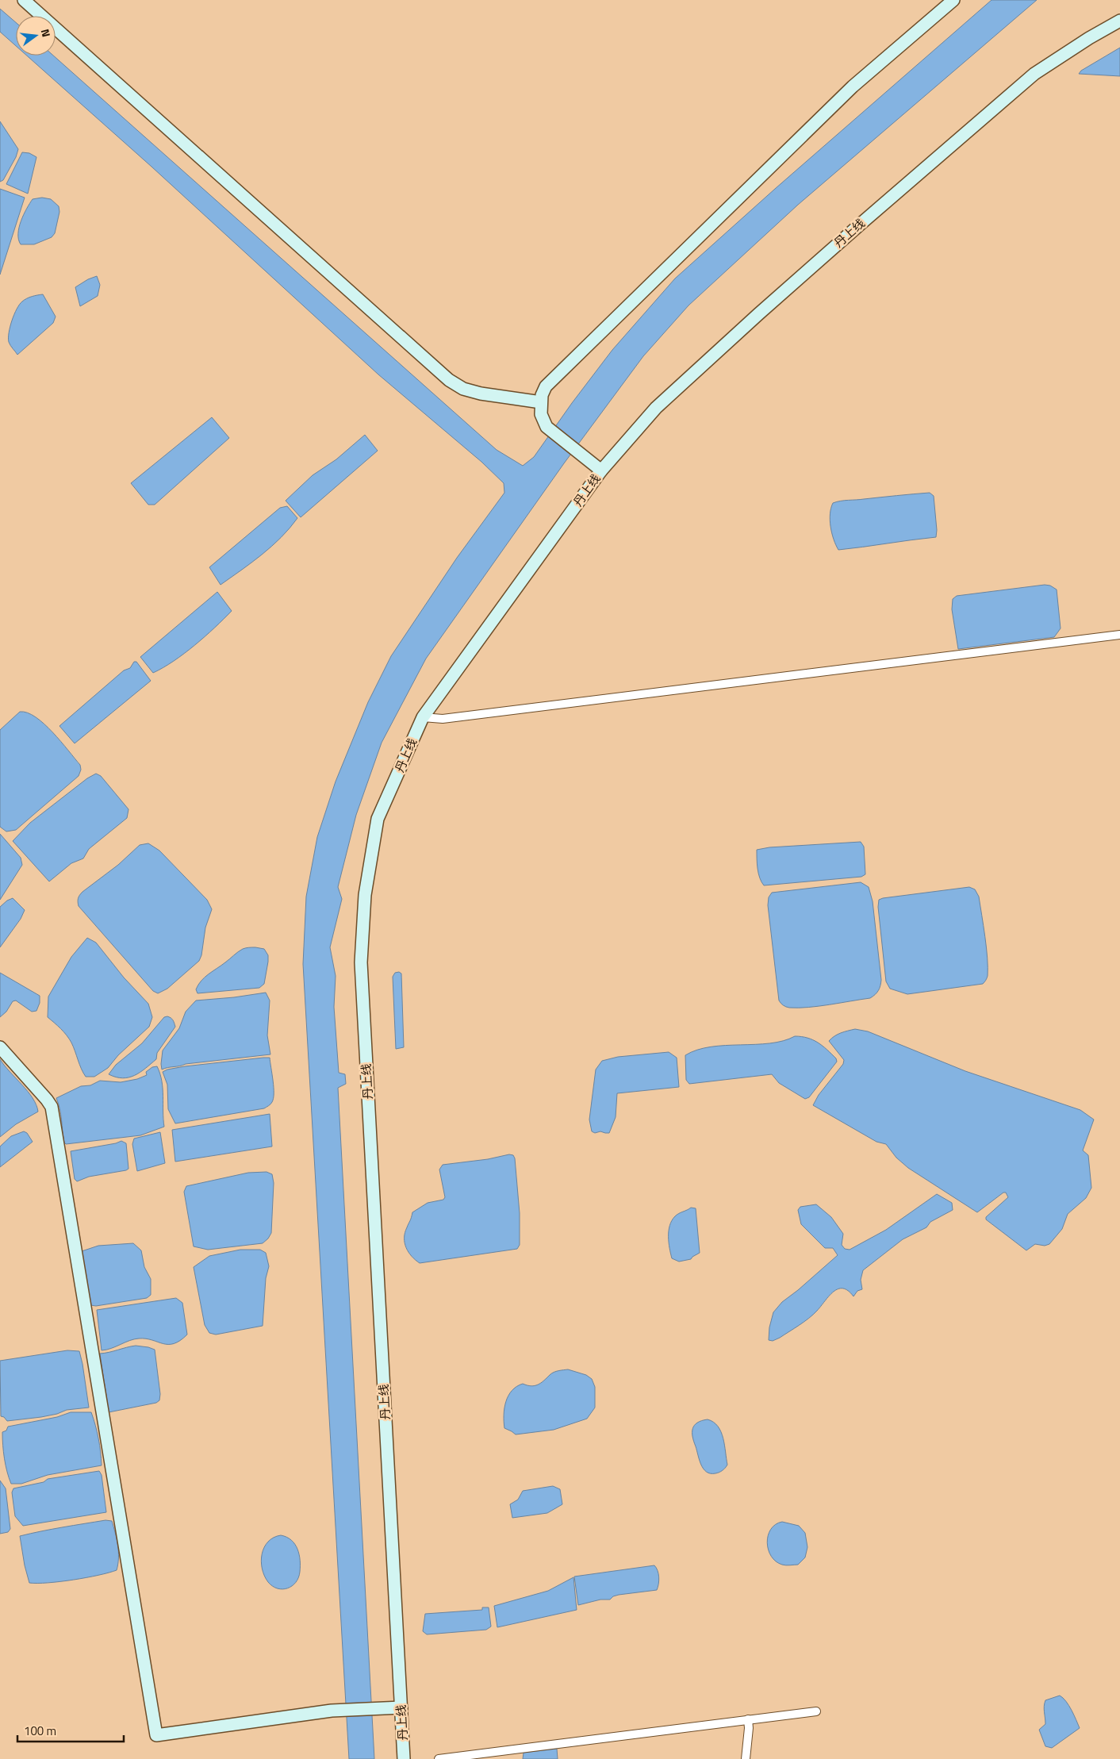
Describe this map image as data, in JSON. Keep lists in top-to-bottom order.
{
  "streets": {
    "street": ["丹上线"]
  },
  "scale_bar": "100 m",
  "north": "right"
}
